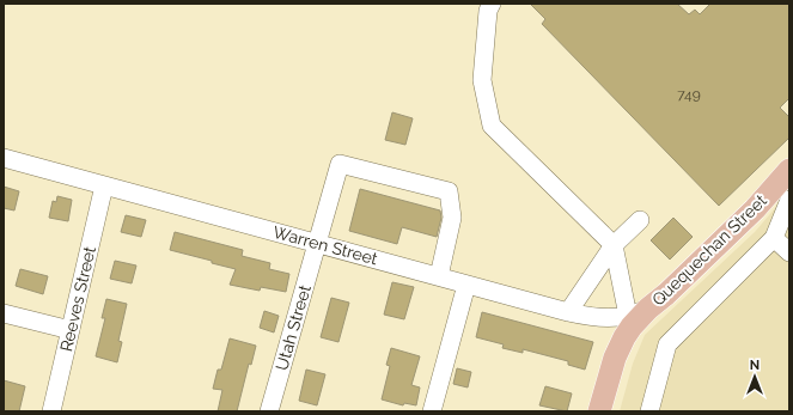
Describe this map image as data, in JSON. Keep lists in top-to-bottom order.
{
  "streets": {
    "main road": ["Quequechan Street"],
    "street": ["Warren Street", "Reeves Street", "Utah Street"]
  },
  "crossings": [
    ["Warren Street", "Quequechan Street"],
    ["Warren Street", "Reeves Street"],
    ["Warren Street", "Utah Street"]
  ],
  "house_numbers": ["749"],
  "north": "top"
}
